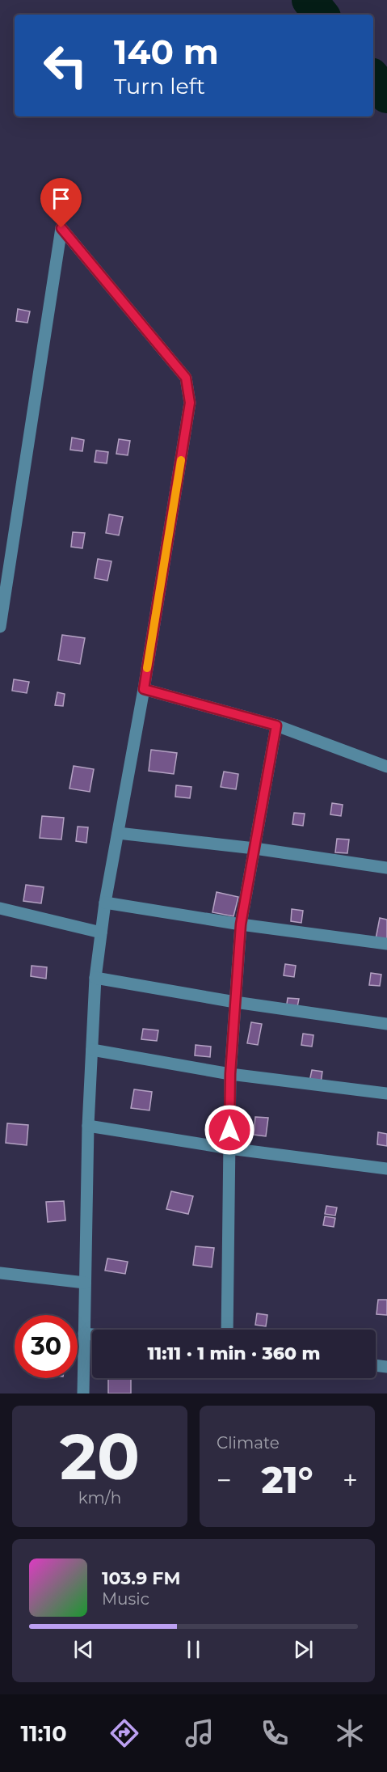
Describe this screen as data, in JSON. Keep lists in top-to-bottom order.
{
  "page": {
    "turn": ["140 m", "Turn left"],
    "limit": "30",
    "trip": "11:11 · 1 min · 360 m",
    "tile": [
      ["20", "km/h"],
      "Climate"
    ],
    "heat": ["−", "21°", "+"],
    "song": ["103.9 FM", "Music"],
    "tabs": "11:10"
  }
}
